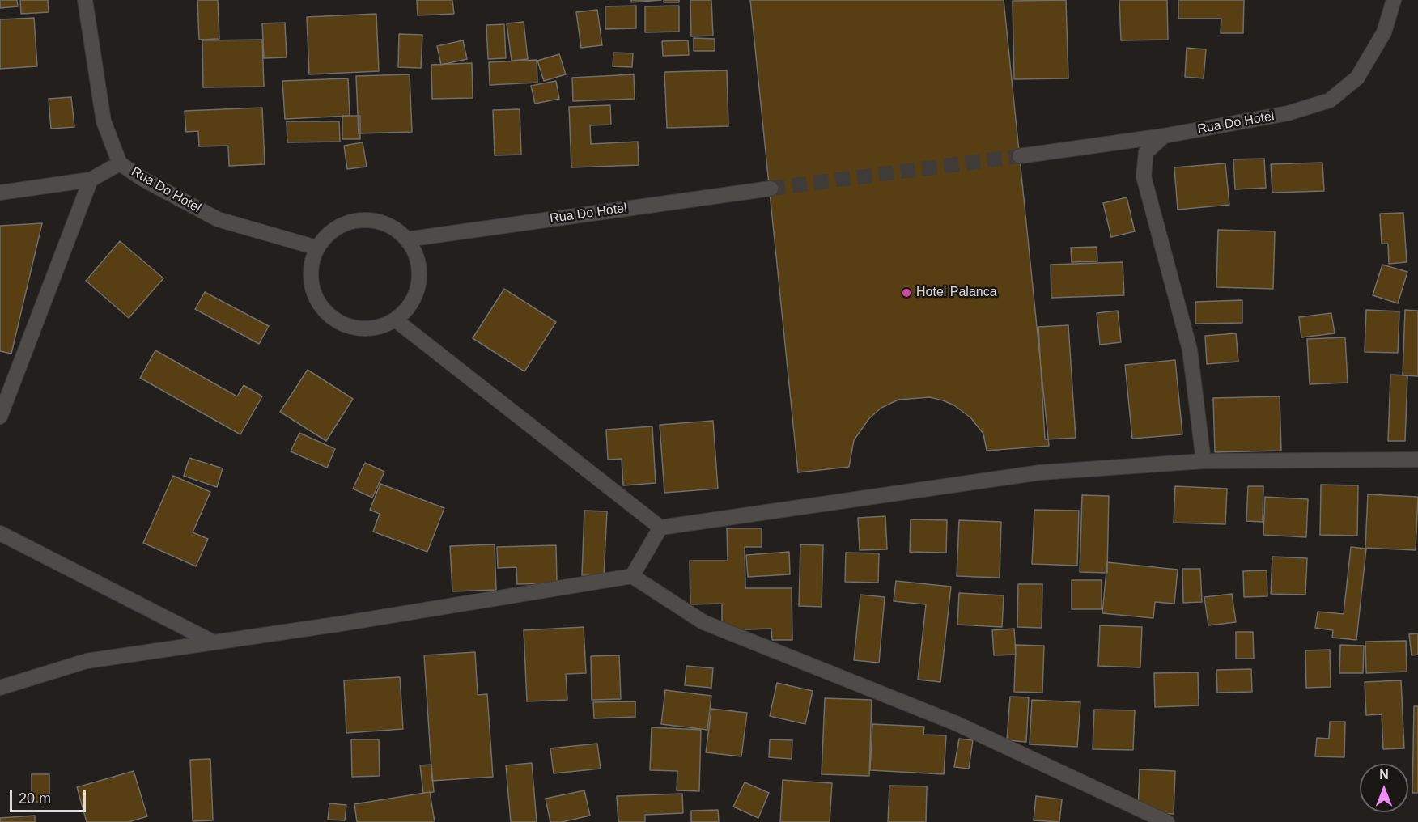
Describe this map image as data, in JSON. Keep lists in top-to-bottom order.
{
  "streets": {
    "street": ["Rua Do Hotel"]
  },
  "places": ["Hotel Palanca"],
  "scale_bar": "20 m",
  "north": "top"
}
